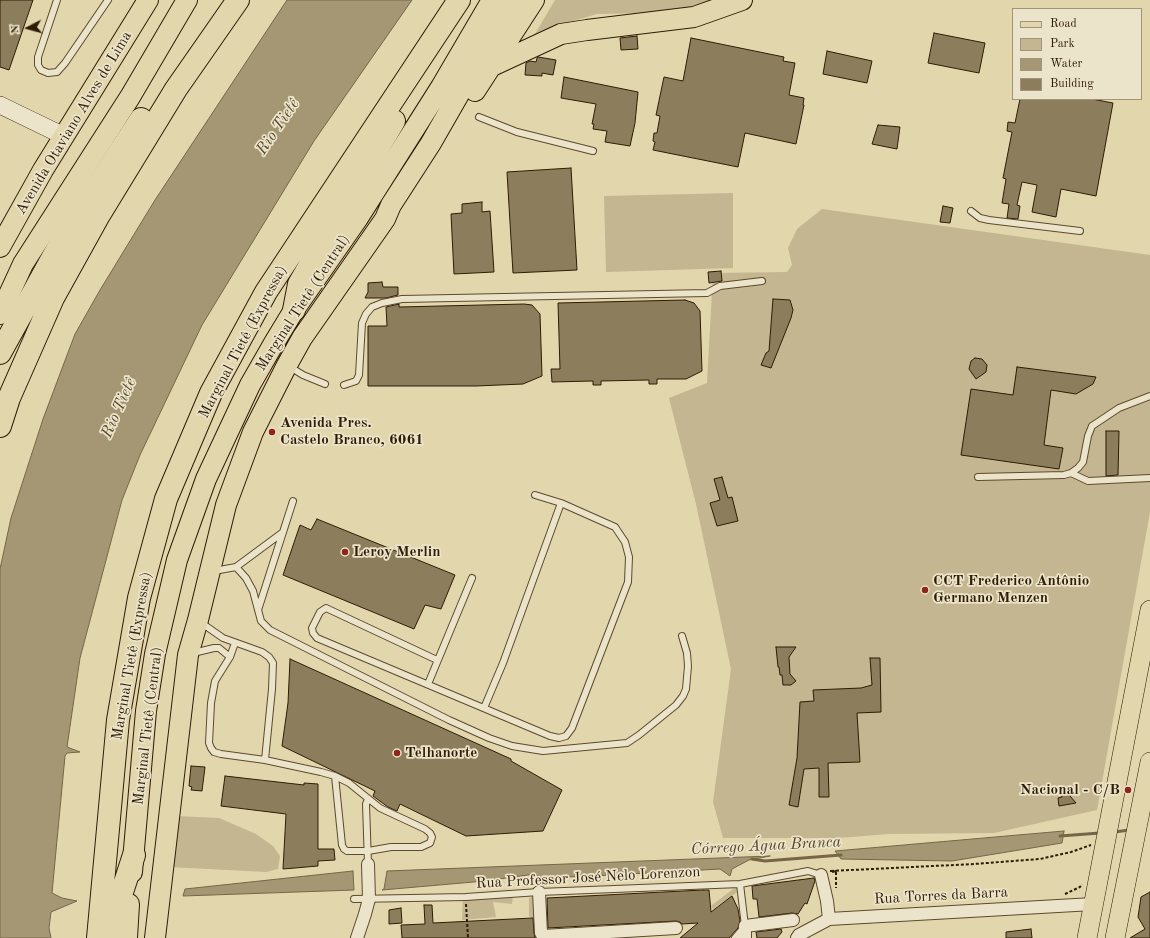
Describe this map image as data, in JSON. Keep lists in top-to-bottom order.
{
  "streets": {
    "highway": ["Avenida Otaviano Alves de Lima", "Marginal Tietê (Central)", "Marginal Tietê (Expressa)"],
    "street": ["Rua Torres da Barra"],
    "lane": ["Rua Professor José Nelo Lorenzon"]
  },
  "water": ["Rio Tietê", "Córrego Água Branca"],
  "places": [
    "Avenida Pres. Castelo Branco, 6061",
    "Leroy Merlin",
    "CCT Frederico Antônio Germano Menzen",
    "Telhanorte",
    "Nacional - C/B"
  ],
  "legend": [
    "Road",
    "Park",
    "Water",
    "Building"
  ],
  "north": "left"
}
